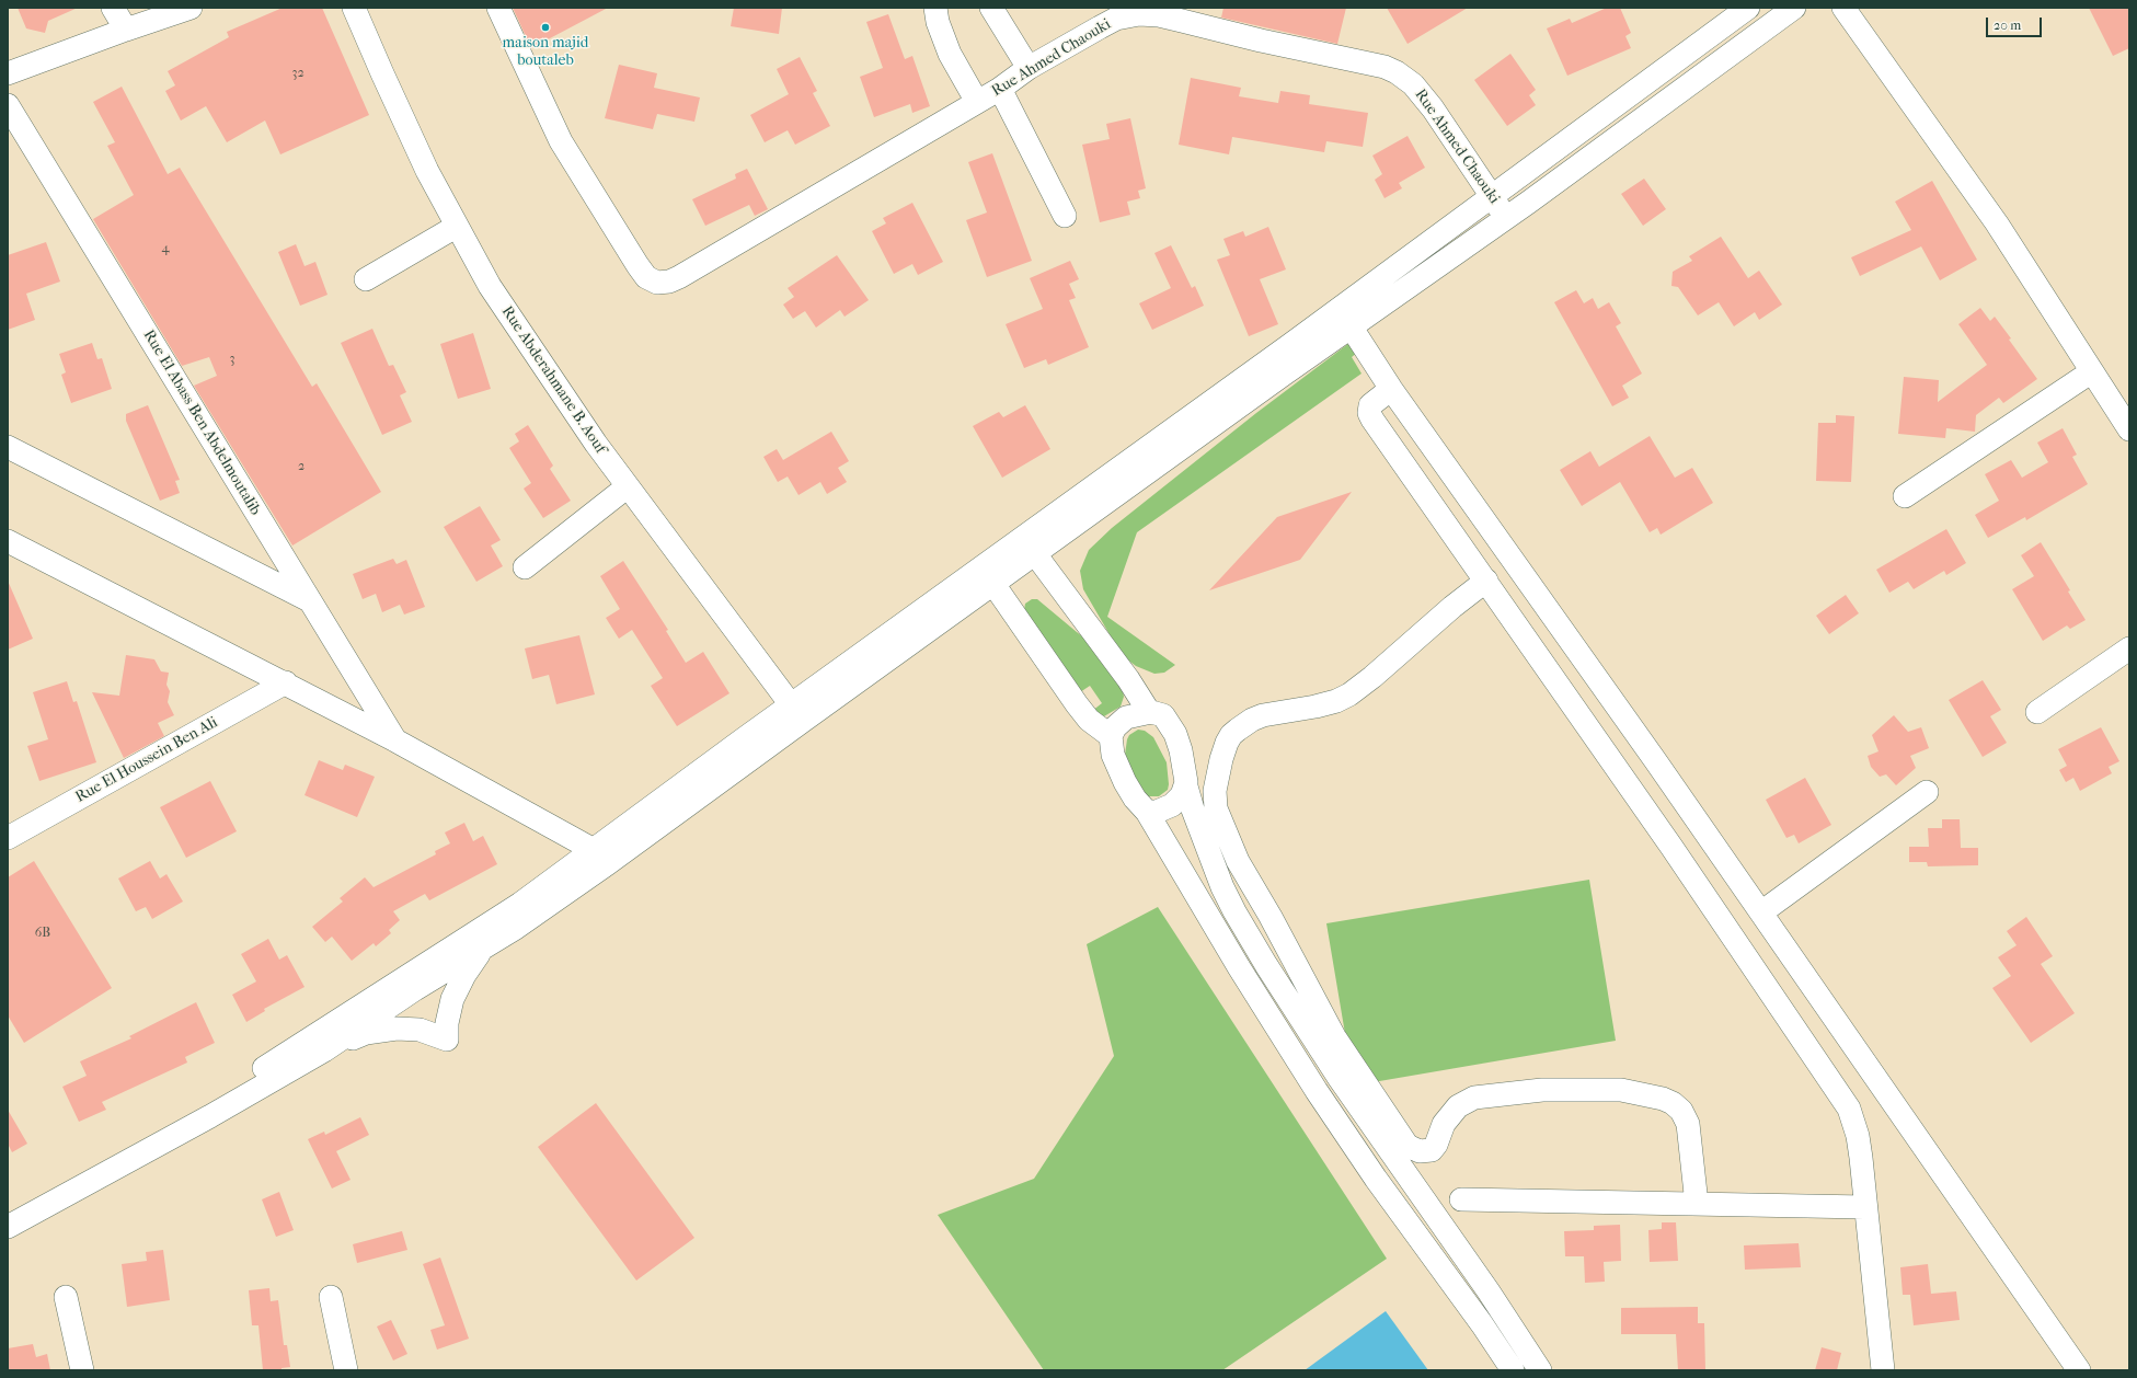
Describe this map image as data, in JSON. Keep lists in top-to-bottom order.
{
  "streets": {
    "street": [
      "Rue Ahmed Chaouki",
      "Rue Abderahmane B. Aouf",
      "Rue El Abass Ben Abdelmoutalib",
      "Rue El Houssein Ben Ali"
    ]
  },
  "places": ["maison majid boutaleb"],
  "house_numbers": [
    "32",
    "4",
    "3",
    "2",
    "6B"
  ],
  "scale_bar": "20 m"
}
